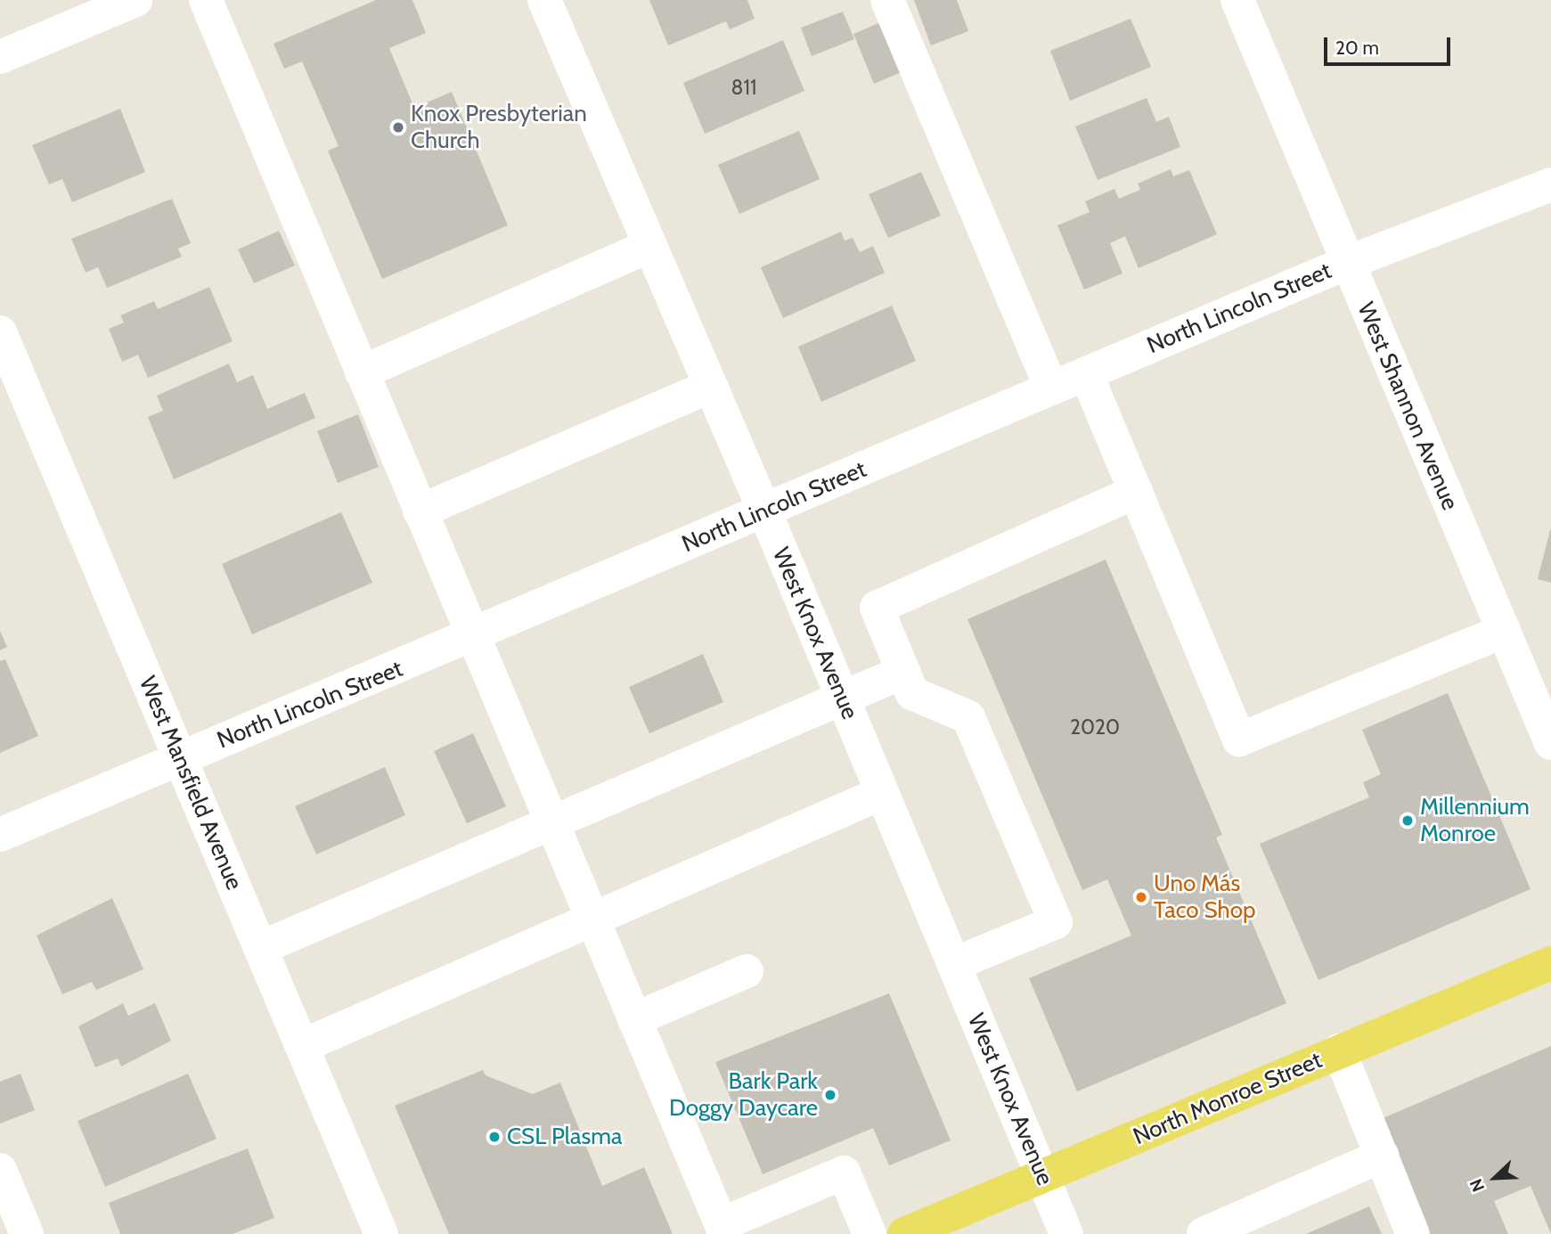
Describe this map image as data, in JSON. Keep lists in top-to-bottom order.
{
  "streets": {
    "main road": ["North Monroe Street"],
    "street": [
      "North Lincoln Street",
      "West Shannon Avenue",
      "West Knox Avenue",
      "West Mansfield Avenue"
    ]
  },
  "crossings": [
    ["North Lincoln Street", "West Shannon Avenue"],
    ["North Lincoln Street", "West Knox Avenue"],
    ["North Lincoln Street", "West Mansfield Avenue"],
    ["West Knox Avenue", "North Monroe Street"]
  ],
  "places": [
    "Knox Presbyterian Church",
    "Millennium Monroe",
    "Uno Más Taco Shop",
    "Bark Park Doggy Daycare",
    "CSL Plasma"
  ],
  "house_numbers": ["811", "2020"],
  "scale_bar": "20 m",
  "north": "bottom left"
}
